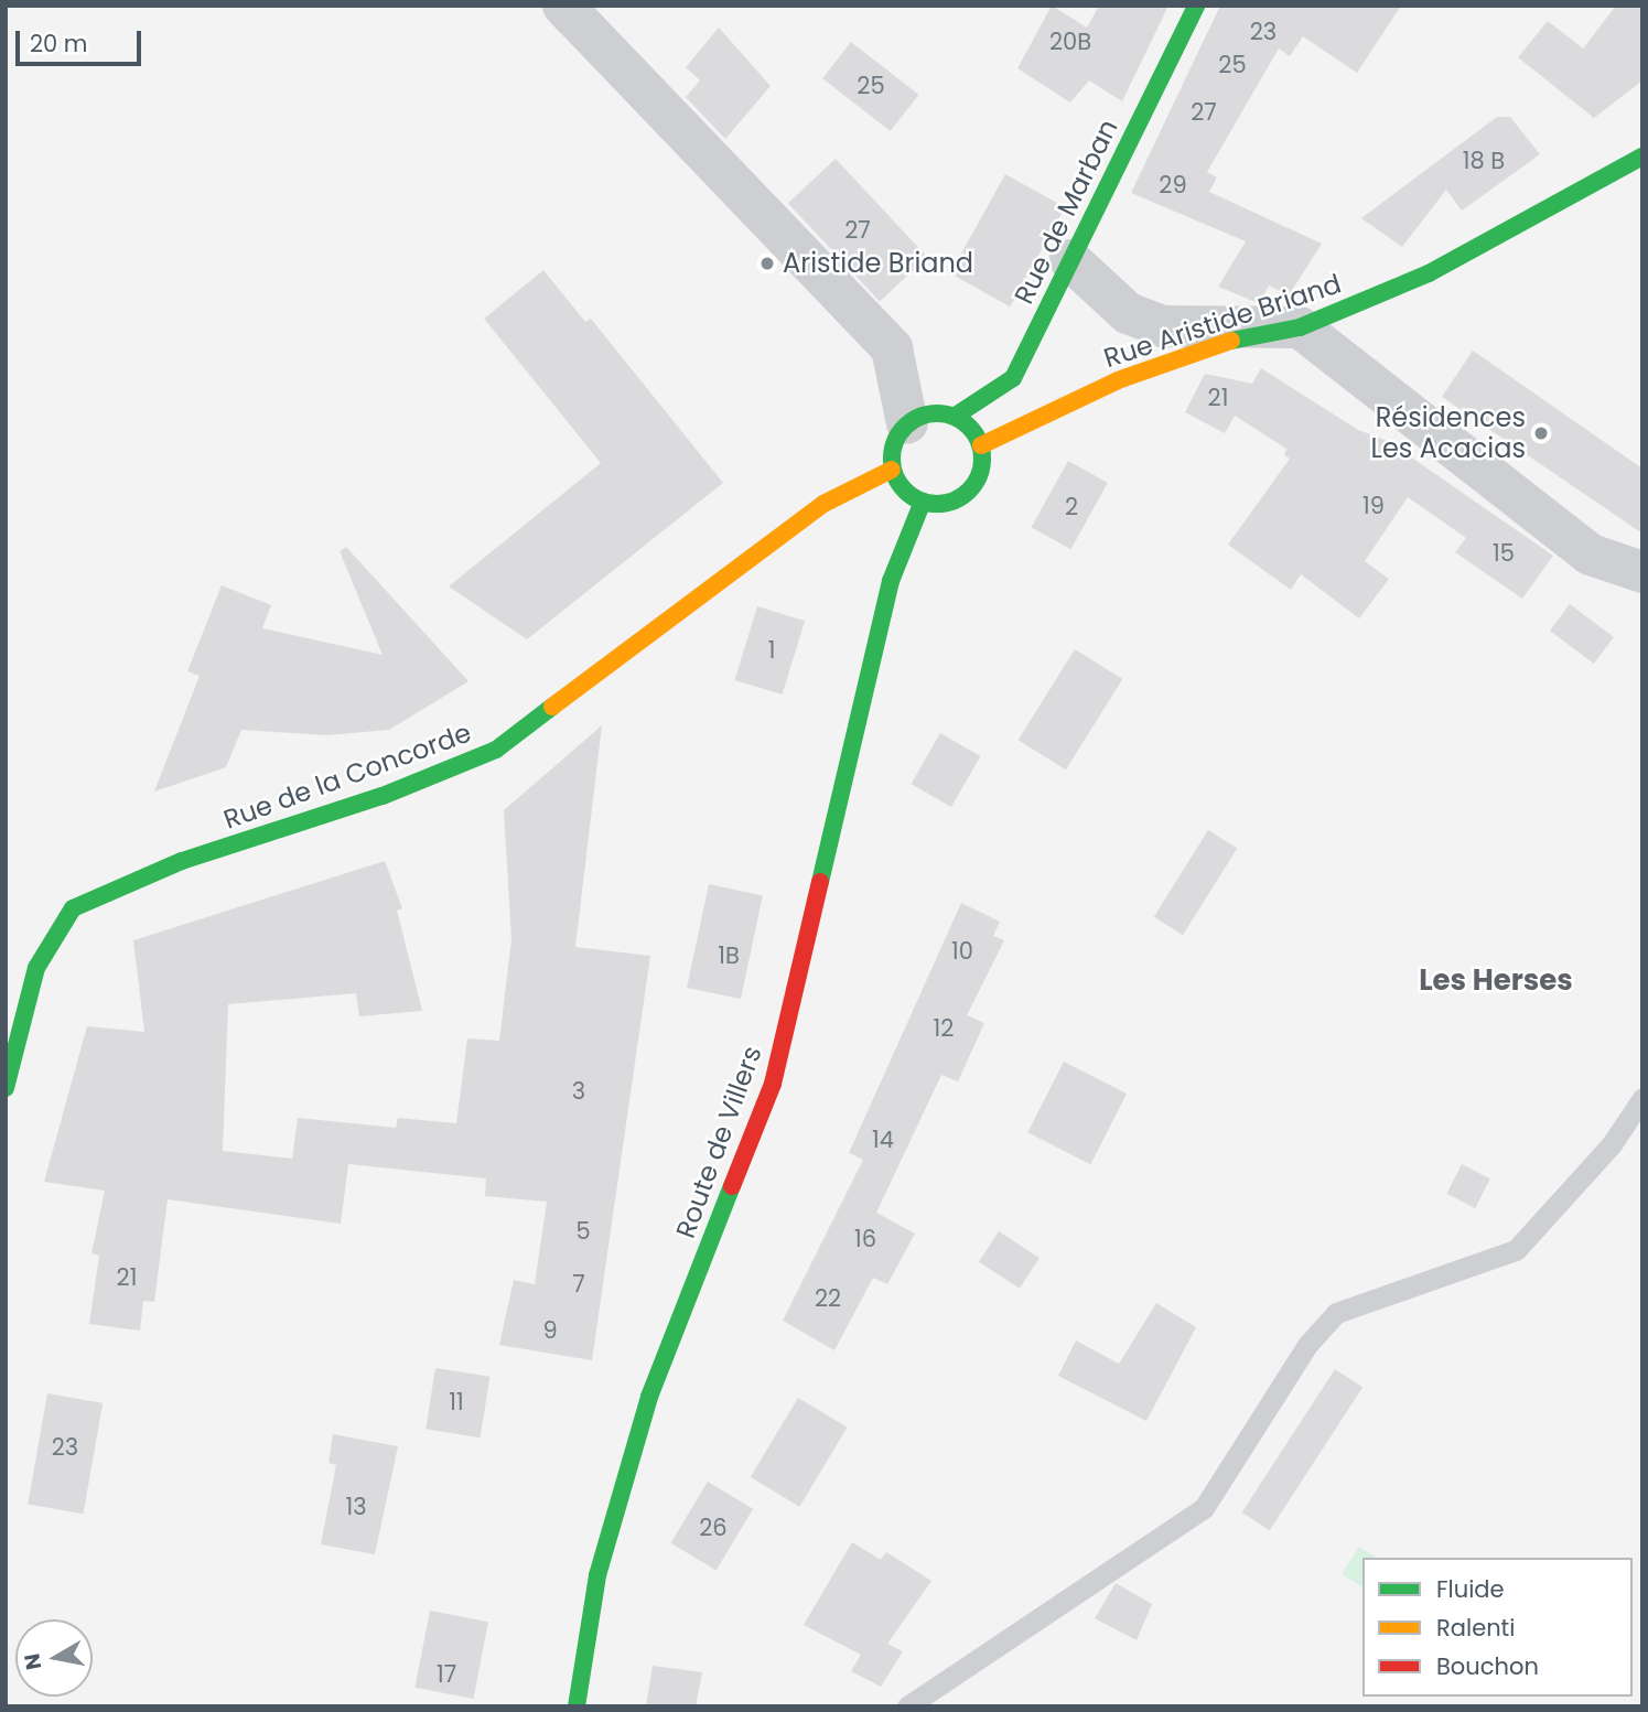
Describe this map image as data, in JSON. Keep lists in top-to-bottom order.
{
  "streets": {
    "main road": [
      "Rue de Marban",
      "Rue Aristide Briand",
      "Rue de la Concorde",
      "Route de Villers"
    ]
  },
  "crossings": [
    ["Rue de Marban", "Rue Aristide Briand"],
    ["Rue de Marban", "Rue de la Concorde"],
    ["Rue de Marban", "Route de Villers"],
    ["Rue Aristide Briand", "Rue de la Concorde"],
    ["Rue Aristide Briand", "Route de Villers"],
    ["Rue de la Concorde", "Route de Villers"]
  ],
  "districts": ["Les Herses"],
  "places": ["Aristide Briand", "Résidences Les Acacias"],
  "house_numbers": [
    "23",
    "20B",
    "25",
    "25",
    "27",
    "18 B",
    "29",
    "27",
    "21",
    "19",
    "2",
    "15",
    "1",
    "10",
    "1B",
    "12",
    "3",
    "14",
    "5",
    "16",
    "21",
    "7",
    "22",
    "9",
    "11",
    "23",
    "13",
    "26",
    "17"
  ],
  "legend": ["Fluide", "Ralenti", "Bouchon"],
  "scale_bar": "20 m",
  "north": "left"
}
